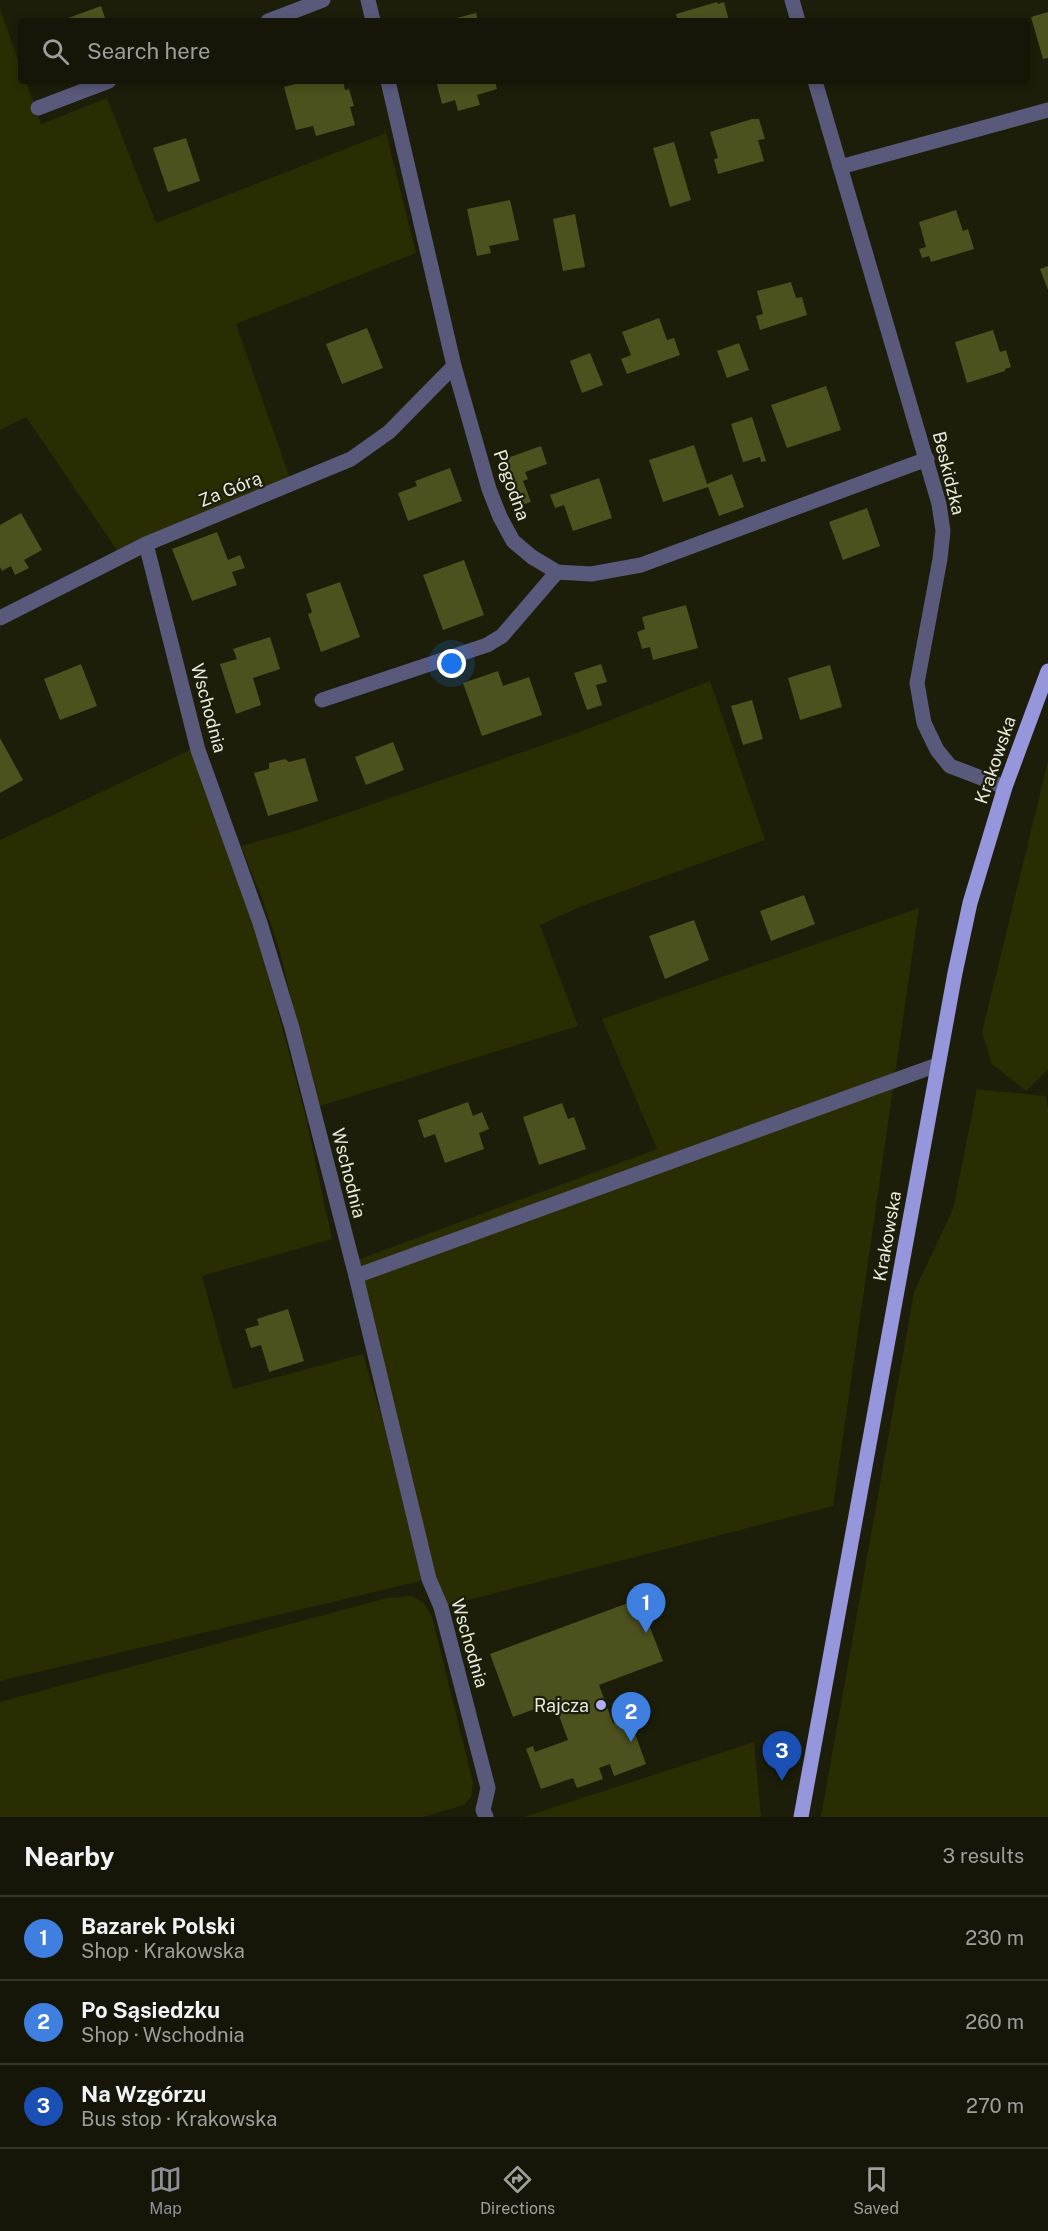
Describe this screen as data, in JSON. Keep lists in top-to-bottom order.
{
  "streets": {
    "main road": ["Krakowska"],
    "street": [
      "Beskidzka",
      "Pogodna",
      "Za Górą",
      "Wschodnia"
    ]
  },
  "crossings": [
    ["Beskidzka", "Pogodna"],
    ["Beskidzka", "Krakowska"],
    ["Pogodna", "Za Górą"],
    ["Za Górą", "Wschodnia"]
  ],
  "places": ["Rajcza"],
  "page": {
    "search": "Search here",
    "pins": ["1", "2", "3"],
    "heading": ["Nearby", "3 results"],
    "list": [
      {
        "mark": "1",
        "name": "Bazarek Polski",
        "note": "Shop · Krakowska",
        "value": "230 m"
      },
      {
        "mark": "2",
        "name": "Po Sąsiedzku",
        "note": "Shop · Wschodnia",
        "value": "260 m"
      },
      {
        "mark": "3",
        "name": "Na Wzgórzu",
        "note": "Bus stop · Krakowska",
        "value": "270 m"
      }
    ],
    "nav": ["Map", "Directions", "Saved"]
  }
}
